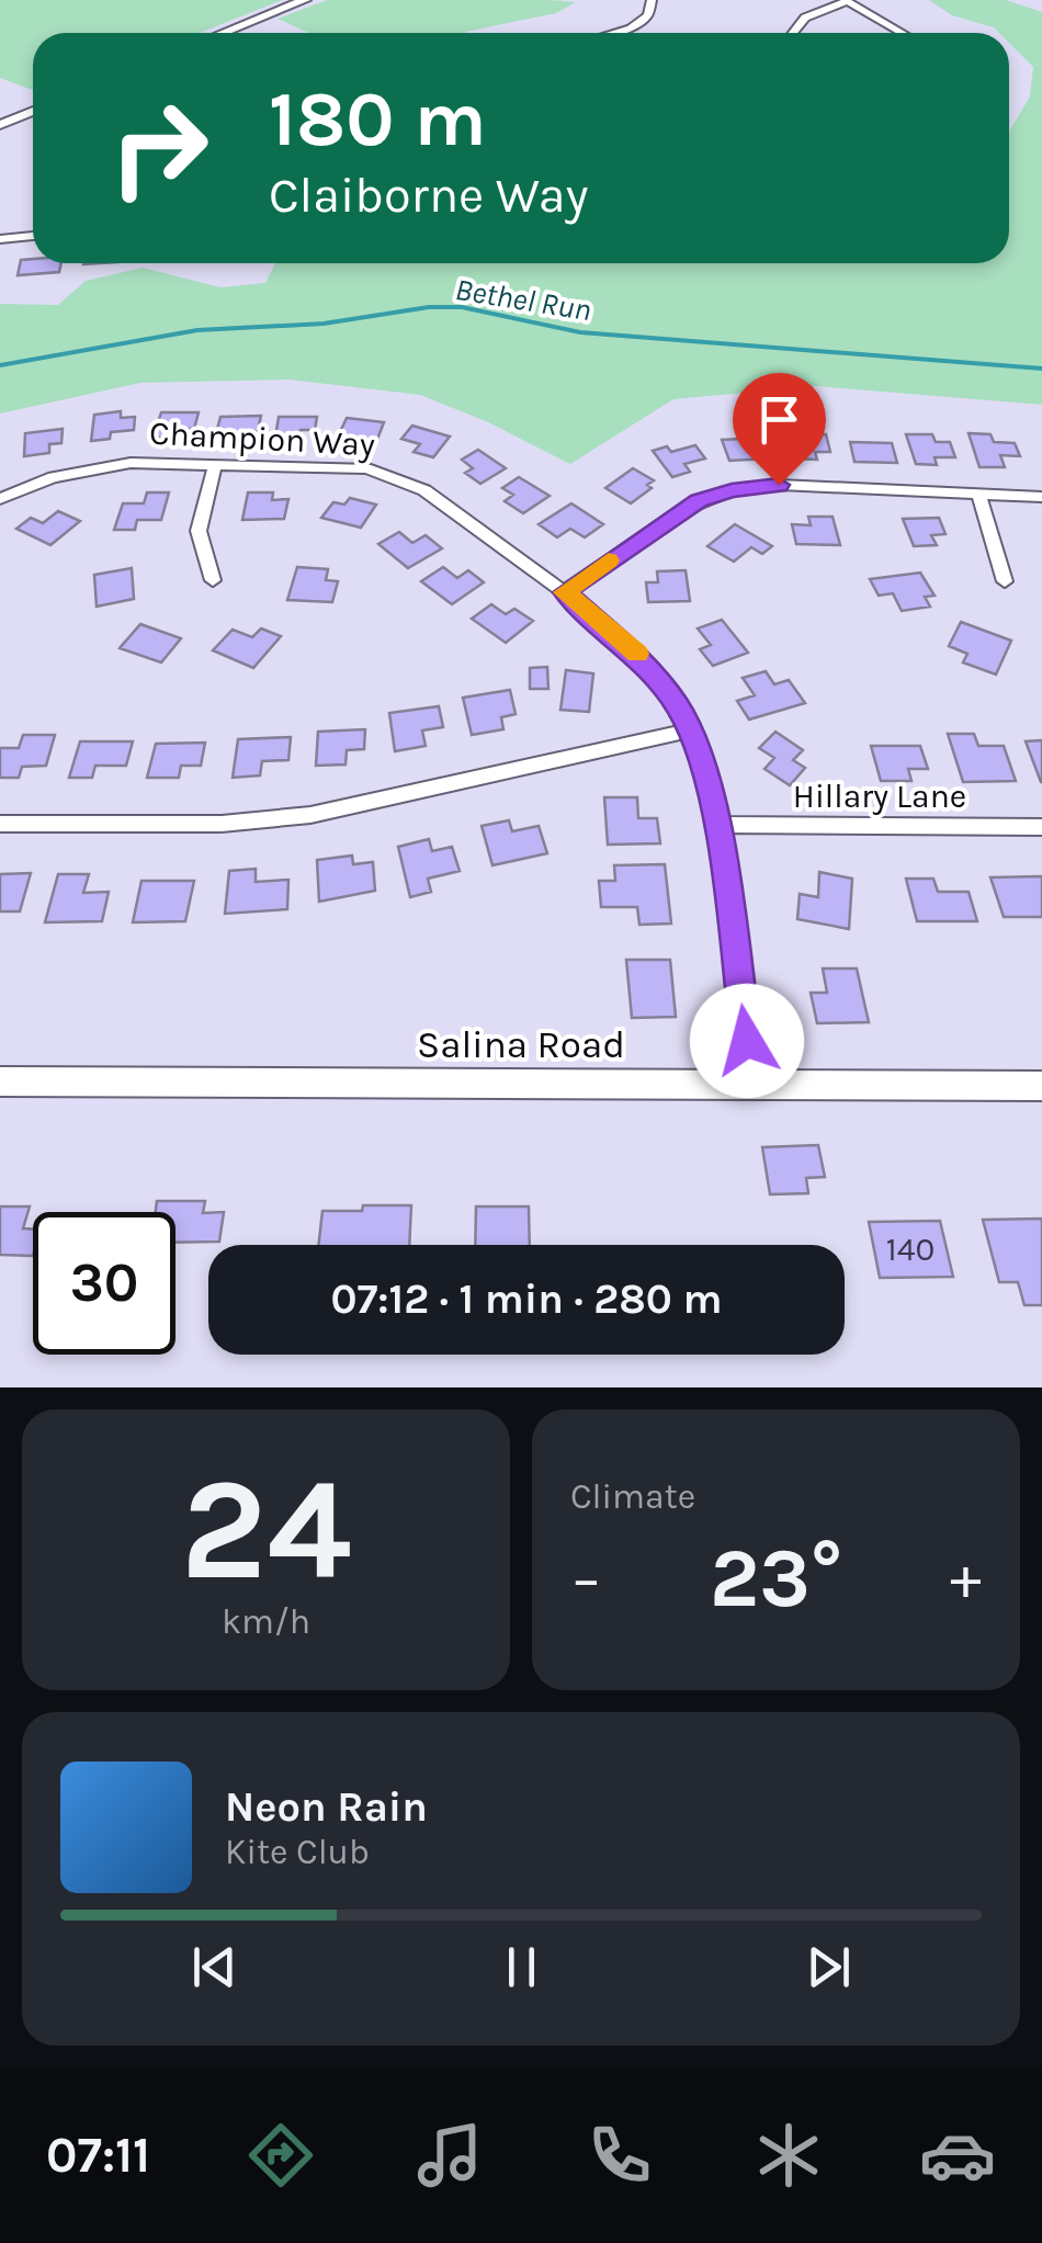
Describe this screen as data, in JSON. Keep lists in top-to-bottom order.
{
  "streets": {
    "street": ["Champion Way", "Hillary Lane", "Salina Road"]
  },
  "crossings": [
    ["Champion Way", "Hillary Lane"],
    ["Champion Way", "Salina Road"]
  ],
  "water": ["Bethel Run"],
  "house_numbers": ["140"],
  "page": {
    "turn": ["180 m", "Claiborne Way"],
    "limit": "30",
    "trip": "07:12 · 1 min · 280 m",
    "tile": [
      ["24", "km/h"],
      "Climate"
    ],
    "heat": ["−", "23°", "+"],
    "song": ["Neon Rain", "Kite Club"],
    "tabs": "07:11"
  }
}
